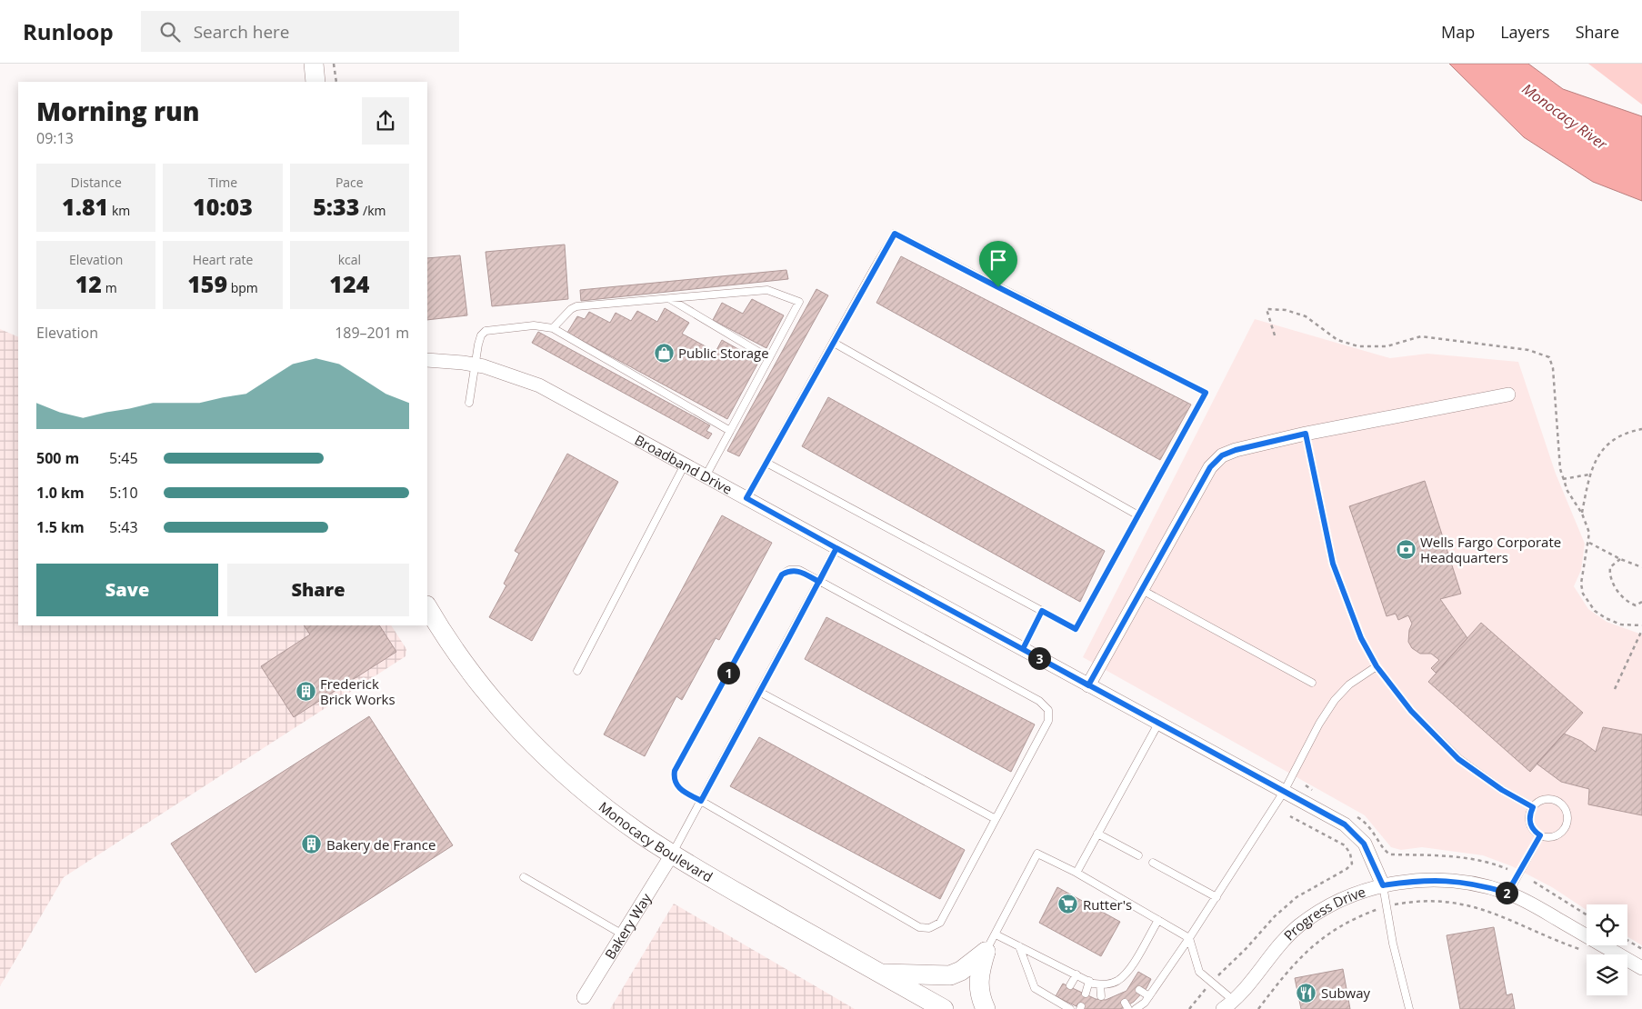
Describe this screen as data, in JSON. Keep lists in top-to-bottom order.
{
  "streets": {
    "main road": ["Monocacy Boulevard"],
    "street": ["Broadband Drive", "Progress Drive", "Bakery Way"]
  },
  "crossings": [
    ["Broadband Drive", "Progress Drive"],
    ["Monocacy Boulevard", "Bakery Way"]
  ],
  "water": ["Monocacy River"],
  "places": {
    "shop": ["Public Storage"],
    "bank": ["Wells Fargo Corporate Headquarters"],
    "building": ["Frederick Brick Works", "Bakery de France"],
    "supermarket": ["Rutter's"],
    "restaurant": ["Subway"]
  },
  "page": {
    "header": "Runloop",
    "search": "Search here",
    "nav": ["Map", "Layers", "Share"],
    "heading": ["Morning run", "09:13"],
    "stats": [
      ["Distance", "1.81 km"],
      ["Time", "10:03"],
      ["Pace", "5:33 /km"],
      ["Elevation", "12 m"],
      ["Heart rate", "159 bpm"],
      ["kcal", "124"]
    ],
    "chart": ["Elevation", "189–201 m"],
    "list": [
      {
        "name": "500 m",
        "note": "5:45"
      },
      {
        "name": "1.0 km",
        "note": "5:10"
      },
      {
        "name": "1.5 km",
        "note": "5:43"
      }
    ],
    "buttons": ["Save", "Share"],
    "pins": ["3", "1", "2"]
  }
}
